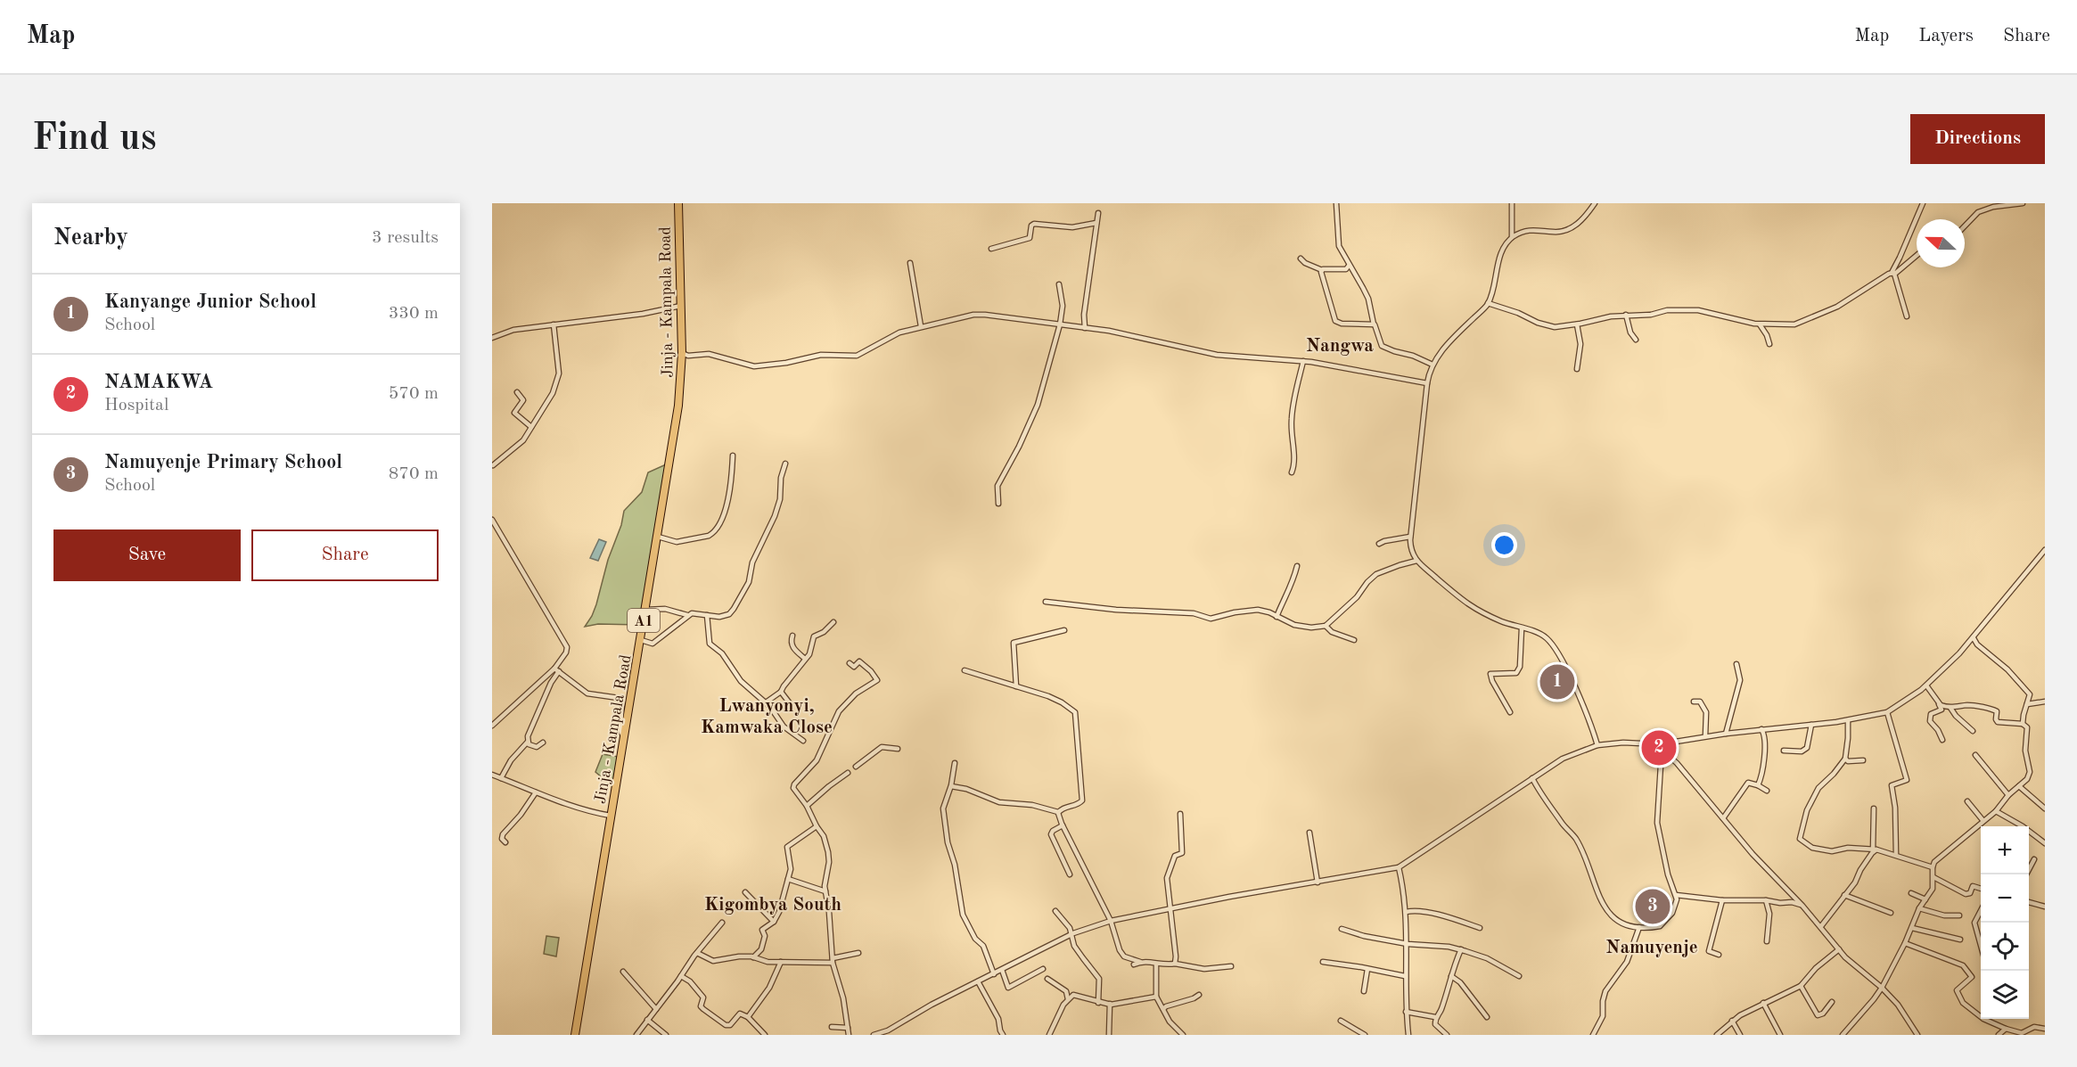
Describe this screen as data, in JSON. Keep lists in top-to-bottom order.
{
  "streets": {
    "highway": ["Jinja - Kampala Road", "A1"]
  },
  "districts": [
    "Nangwa",
    "Lwanyonyi, Kamwaka Close",
    "Kigombya South",
    "Namuyenje"
  ],
  "north": "left",
  "page": {
    "header": "Map",
    "nav": ["Map", "Layers", "Share"],
    "buttons": [
      "Directions",
      ["Save", "Share"]
    ],
    "title": "Find us",
    "heading": ["Nearby", "3 results"],
    "list": [
      {
        "mark": "1",
        "name": "Kanyange Junior School",
        "note": "School",
        "value": "330 m"
      },
      {
        "mark": "2",
        "name": "NAMAKWA",
        "note": "Hospital",
        "value": "570 m"
      },
      {
        "mark": "3",
        "name": "Namuyenje Primary School",
        "note": "School",
        "value": "870 m"
      }
    ],
    "pins": ["1", "2", "3"],
    "map_buttons": ["+", "−"]
  }
}
